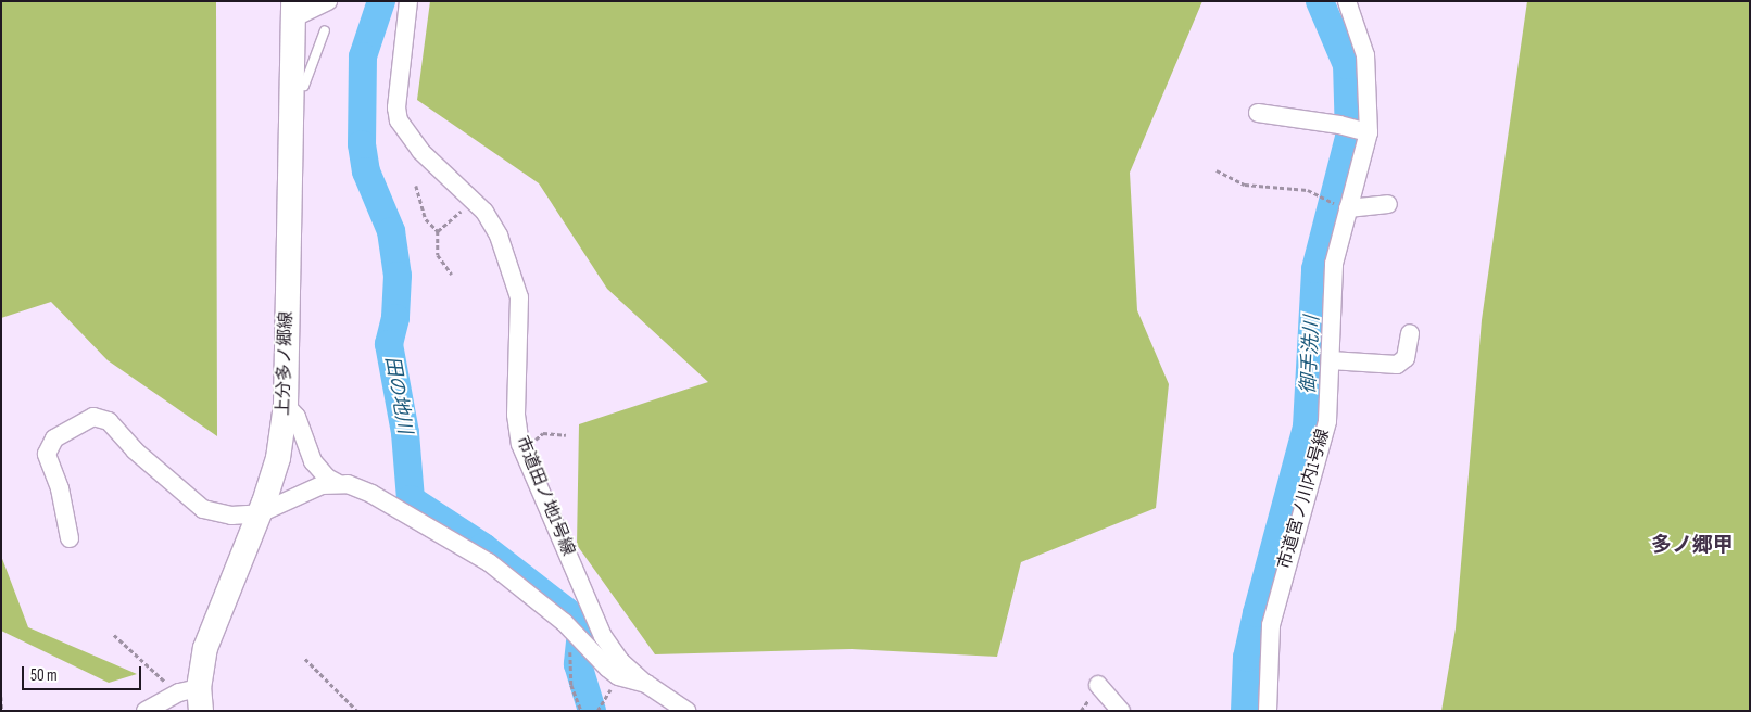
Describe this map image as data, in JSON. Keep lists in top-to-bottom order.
{
  "streets": {
    "main road": ["上分多ノ郷線"],
    "street": ["市道田ノ地1号線", "市道宮ノ川内1号線"]
  },
  "districts": ["多ノ郷甲"],
  "water": ["御手洗川", "田の地川"],
  "scale_bar": "50 m"
}
